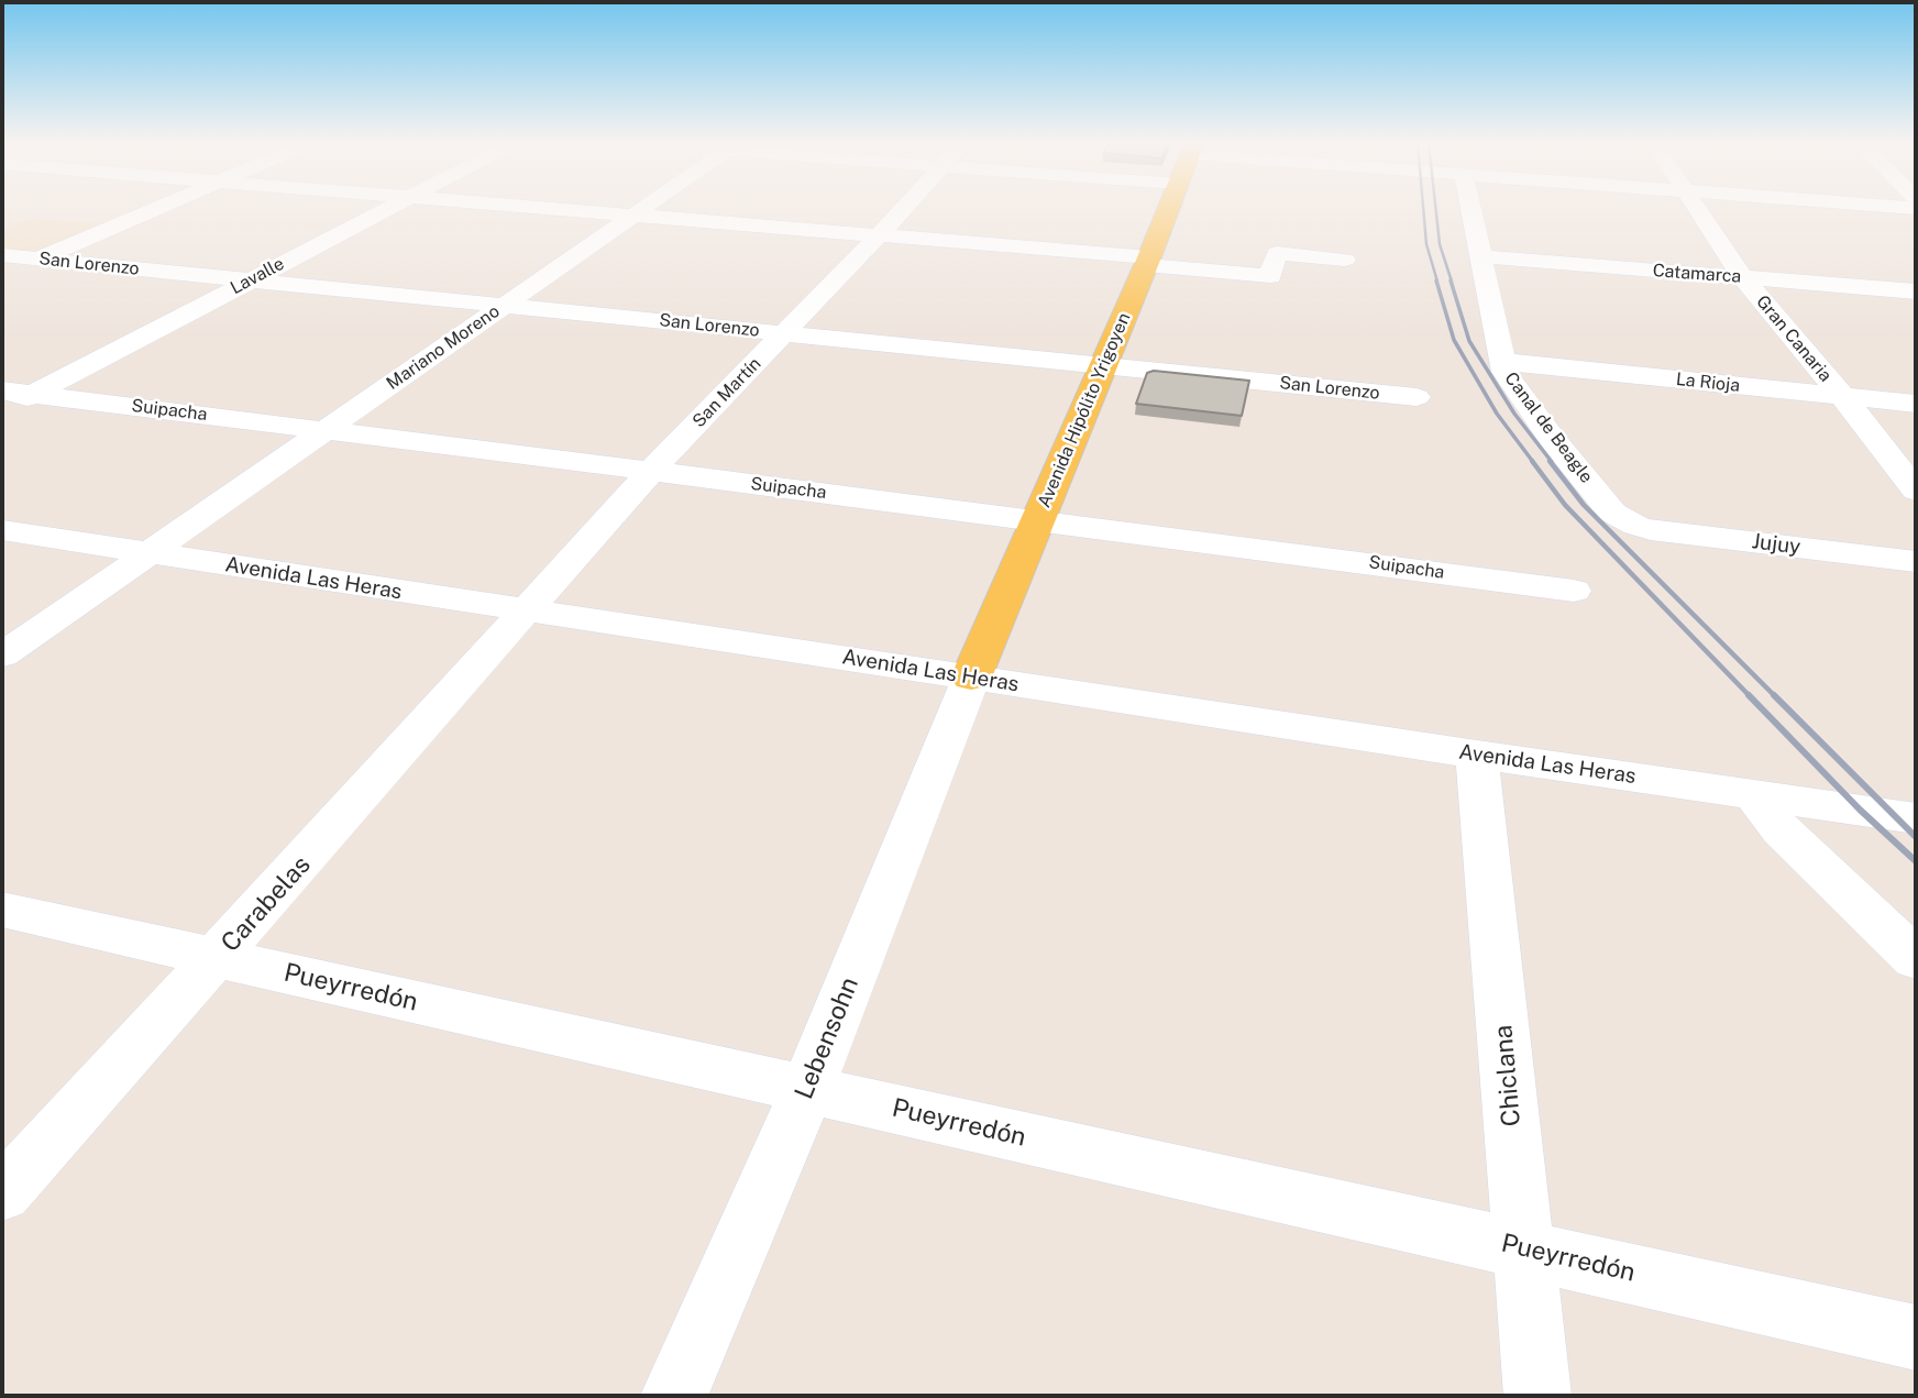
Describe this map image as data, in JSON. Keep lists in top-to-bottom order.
{
  "streets": {
    "main road": ["Avenida Hipólito Yrigoyen"],
    "street": [
      "San Lorenzo",
      "Catamarca",
      "Lavalle",
      "Gran Canaria",
      "Mariano Moreno",
      "La Rioja",
      "San Martín",
      "Suipacha",
      "Canal de Beagle",
      "Jujuy",
      "Avenida Las Heras",
      "Carabelas",
      "Pueyrredón",
      "Lebensohn",
      "Chiclana"
    ]
  },
  "crossings": [
    ["San Lorenzo", "Lavalle"],
    ["San Lorenzo", "Mariano Moreno"],
    ["San Lorenzo", "San Martín"],
    ["San Lorenzo", "Avenida Hipólito Yrigoyen"],
    ["Catamarca", "Gran Canaria"],
    ["Catamarca", "Canal de Beagle"],
    ["Lavalle", "Suipacha"],
    ["Gran Canaria", "La Rioja"],
    ["Mariano Moreno", "Suipacha"],
    ["Mariano Moreno", "Avenida Las Heras"],
    ["La Rioja", "Canal de Beagle"],
    ["San Martín", "Suipacha"],
    ["San Martín", "Avenida Las Heras"],
    ["San Martín", "Carabelas"],
    ["Suipacha", "Avenida Hipólito Yrigoyen"],
    ["Avenida Hipólito Yrigoyen", "Avenida Las Heras"],
    ["Avenida Hipólito Yrigoyen", "Lebensohn"],
    ["Canal de Beagle", "Jujuy"],
    ["Avenida Las Heras", "Carabelas"],
    ["Avenida Las Heras", "Lebensohn"],
    ["Avenida Las Heras", "Chiclana"],
    ["Carabelas", "Pueyrredón"],
    ["Pueyrredón", "Lebensohn"],
    ["Pueyrredón", "Chiclana"]
  ]
}
